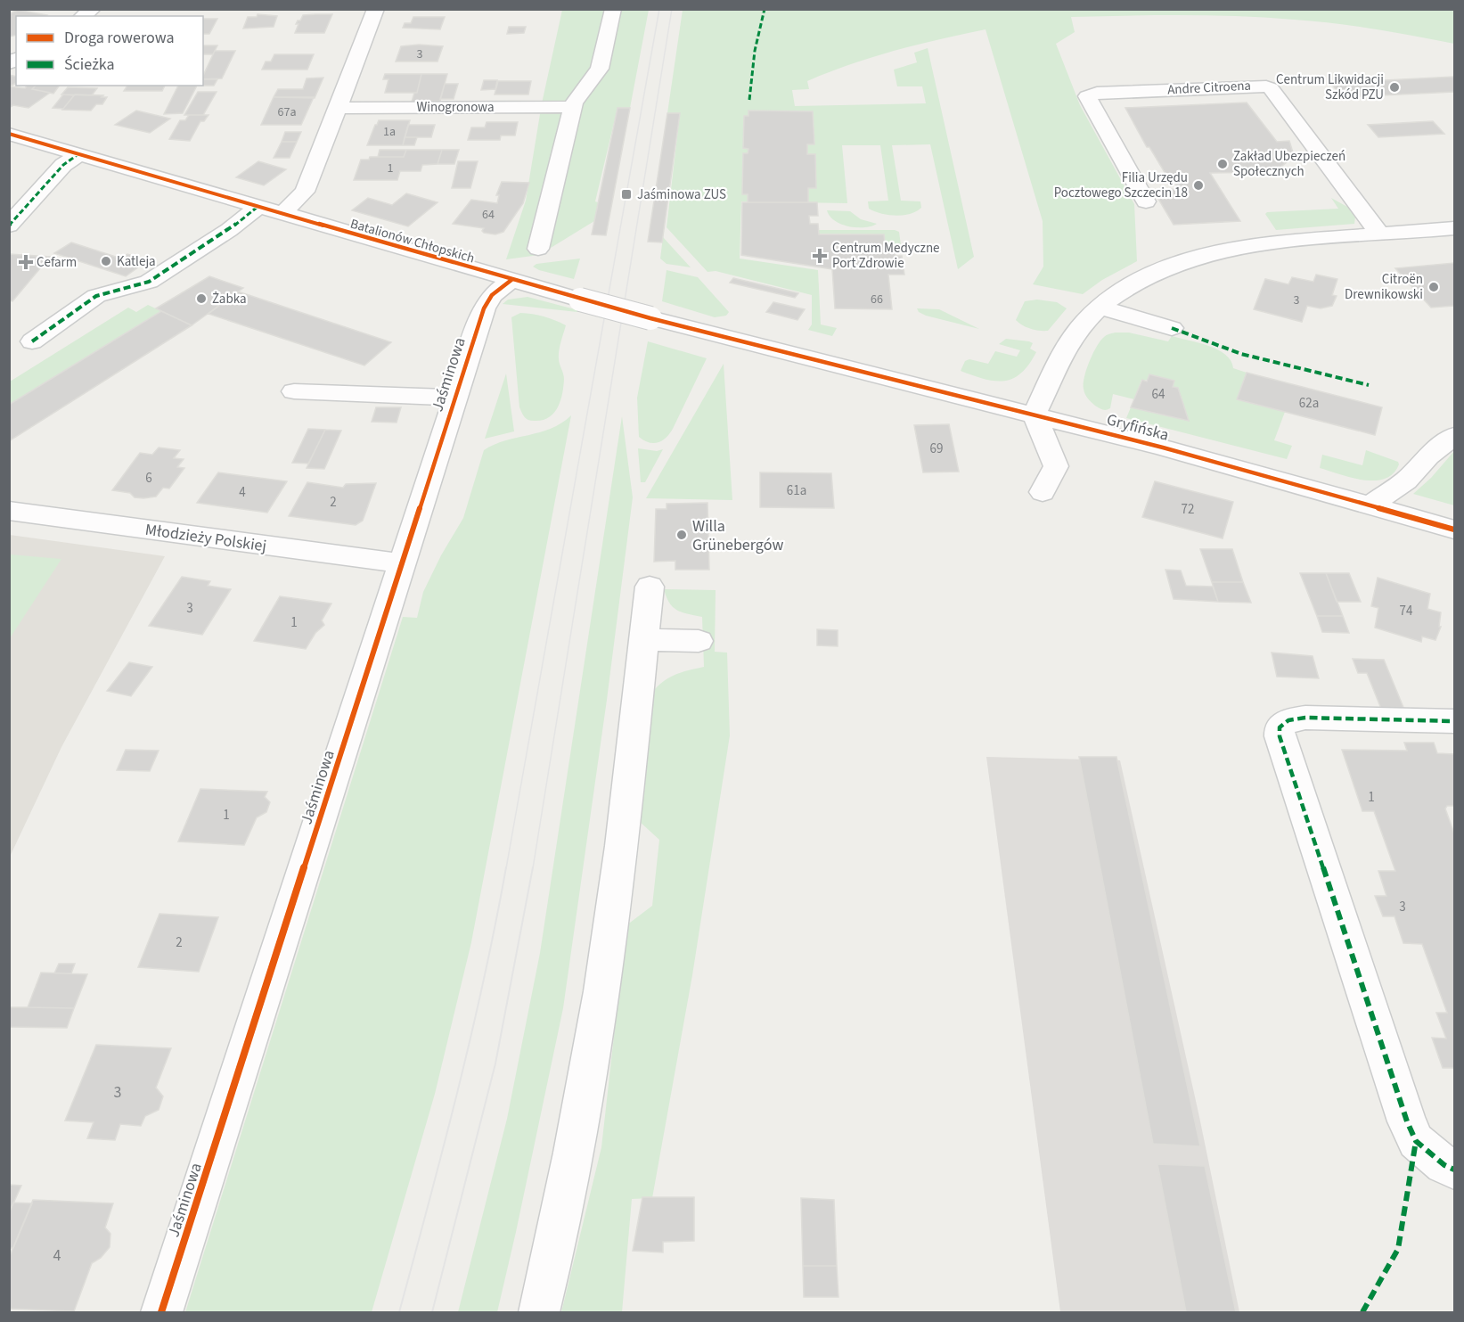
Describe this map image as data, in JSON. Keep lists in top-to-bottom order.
{
  "streets": {
    "street": [
      "Andre Citroena",
      "Winogronowa",
      "Batalionów Chłopskich",
      "Jaśminowa",
      "Gryfińska",
      "Młodzieży Polskiej"
    ]
  },
  "crossings": [
    ["Batalionów Chłopskich", "Jaśminowa"],
    ["Batalionów Chłopskich", "Gryfińska"],
    ["Jaśminowa", "Młodzieży Polskiej"]
  ],
  "places": {
    "other": [
      "Centrum Likwidacji Szkód PZU",
      "Zakład Ubezpieczeń Społecznych",
      "Filia Urzędu Pocztowego Szczecin 18",
      "Katleja",
      "Citroën Drewnikowski",
      "Żabka",
      "Willa Grünebergów"
    ],
    "transit": ["Jaśminowa ZUS"],
    "health": ["Centrum Medyczne Port Zdrowie", "Cefarm"]
  },
  "house_numbers": [
    "3",
    "67a",
    "1a",
    "1",
    "64",
    "66",
    "3",
    "64",
    "62a",
    "69",
    "6",
    "61a",
    "4",
    "2",
    "72",
    "3",
    "74",
    "1",
    "1",
    "1",
    "3",
    "2",
    "3",
    "4"
  ],
  "legend": ["Droga rowerowa", "Ścieżka"]
}
